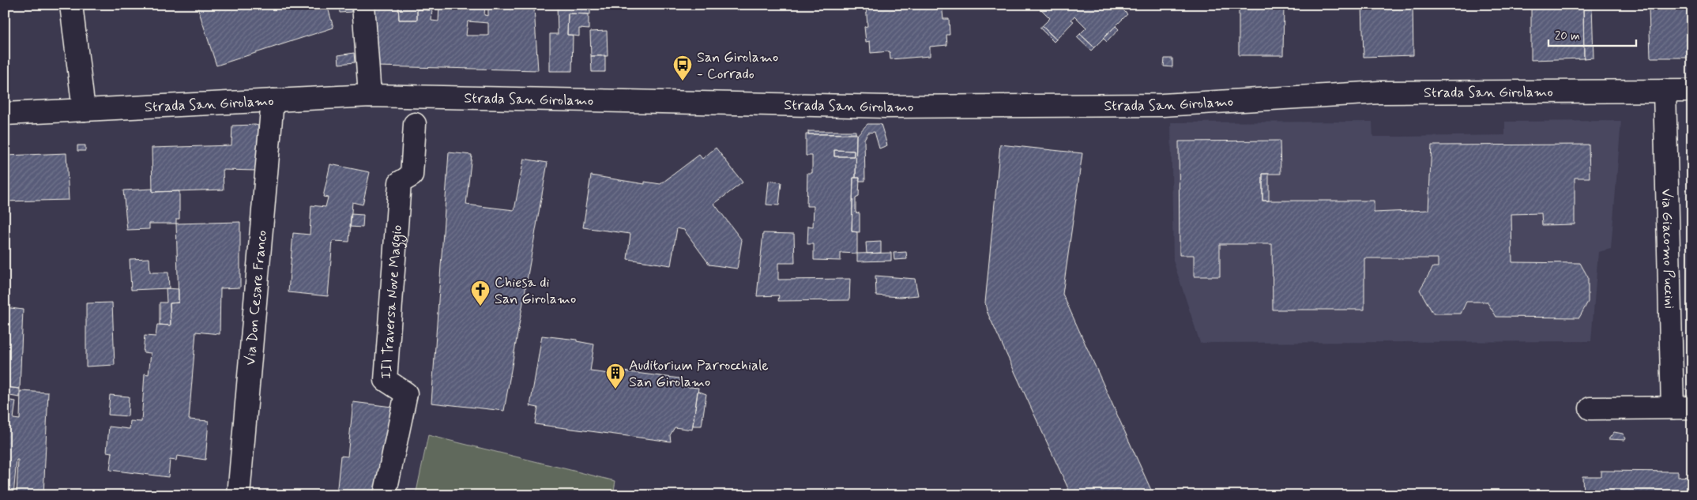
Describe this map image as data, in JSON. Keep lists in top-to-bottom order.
{
  "streets": {
    "street": [
      "Strada San Girolamo",
      "Via Giacomo Puccini",
      "Via Don Cesare Franco",
      "III Traversa Nove Maggio"
    ]
  },
  "crossings": [
    ["Strada San Girolamo", "Via Giacomo Puccini"],
    ["Strada San Girolamo", "Via Don Cesare Franco"]
  ],
  "places": {
    "bus stop": ["San Girolamo - Corrado"],
    "church": ["Chiesa di San Girolamo"],
    "building": ["Auditorium Parrocchiale San Girolamo"]
  },
  "scale_bar": "20 m"
}
